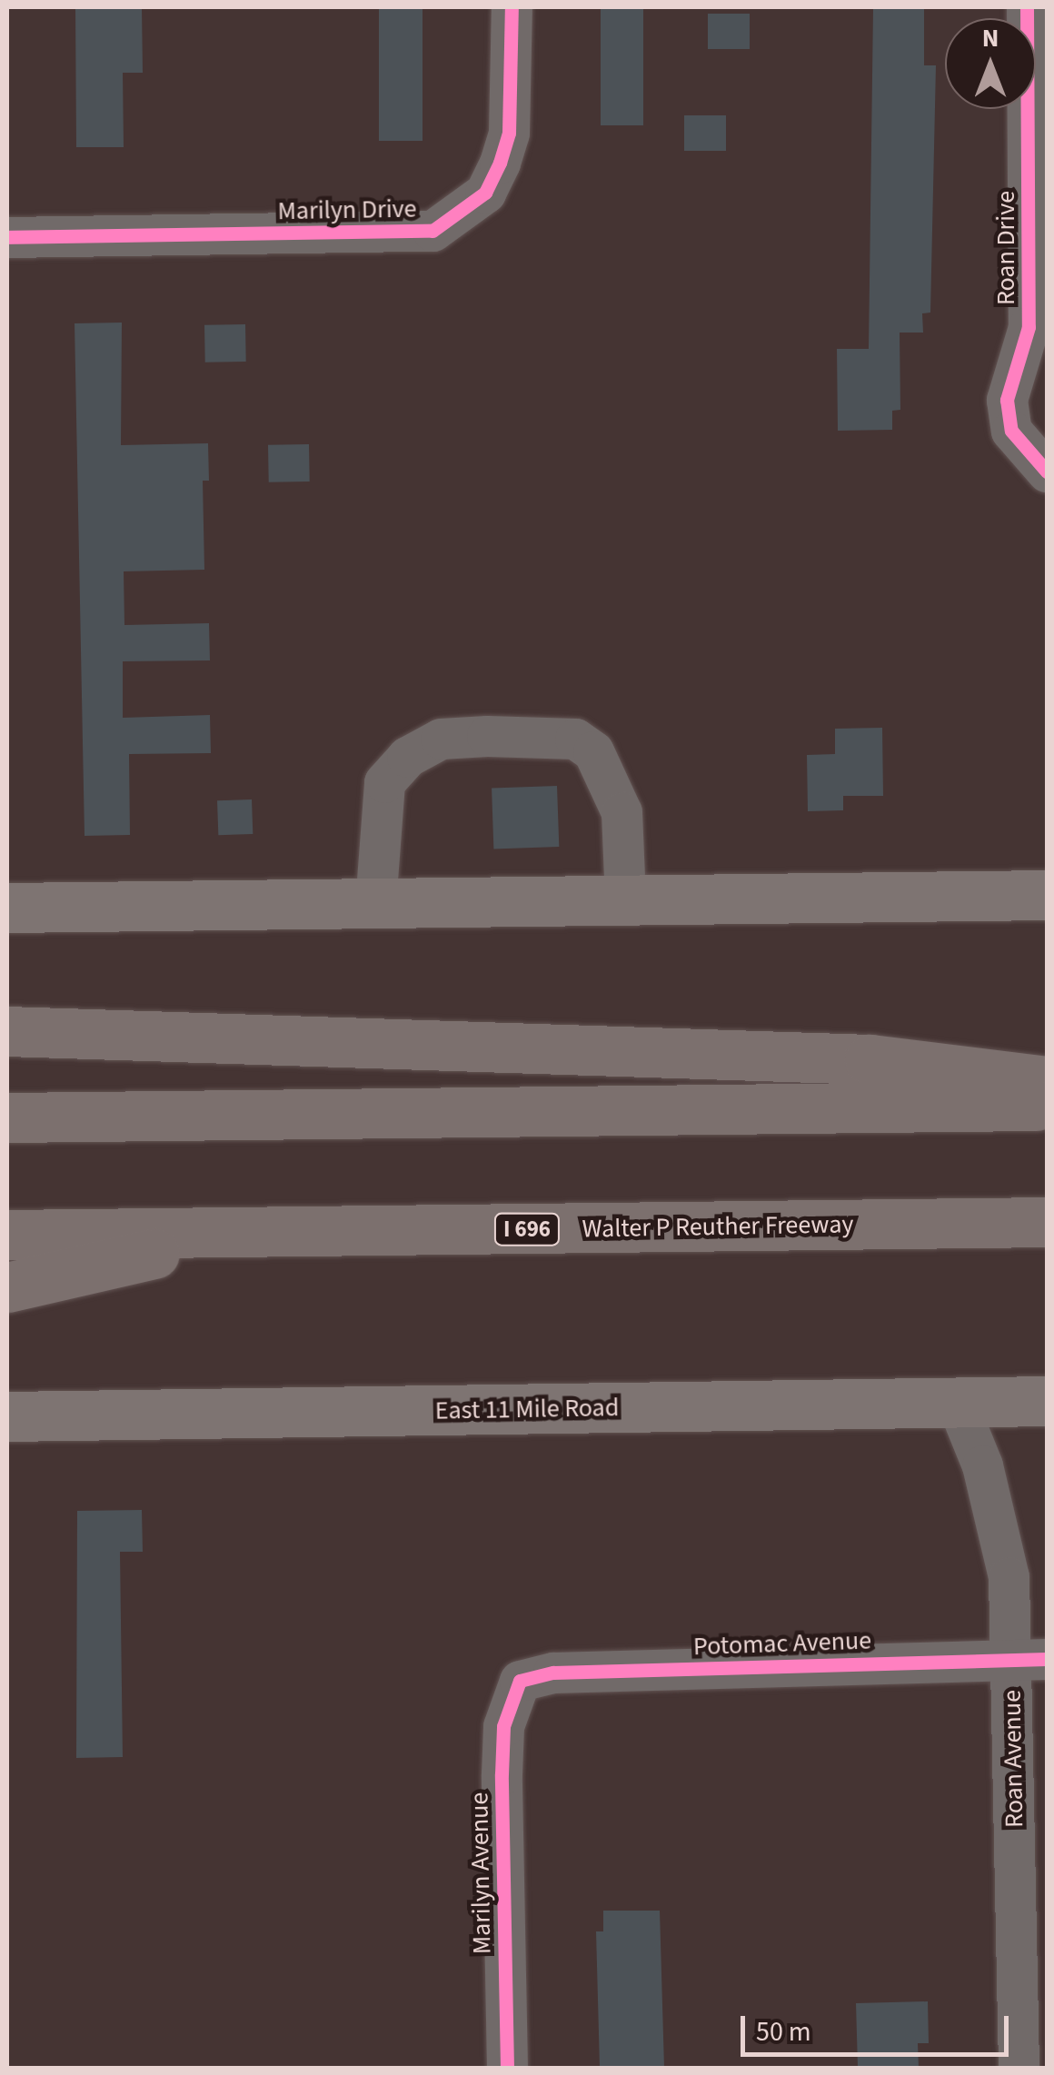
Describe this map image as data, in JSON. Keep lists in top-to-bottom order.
{
  "streets": {
    "highway": ["Walter P Reuther Freeway", "I 696"],
    "main road": ["East 11 Mile Road"],
    "street": [
      "Marilyn Drive",
      "Roan Drive",
      "Potomac Avenue",
      "Roan Avenue",
      "Marilyn Avenue"
    ]
  },
  "crossings": [
    ["East 11 Mile Road", "Roan Avenue"],
    ["Potomac Avenue", "Roan Avenue"],
    ["Potomac Avenue", "Marilyn Avenue"]
  ],
  "scale_bar": "50 m",
  "north": "top"
}
